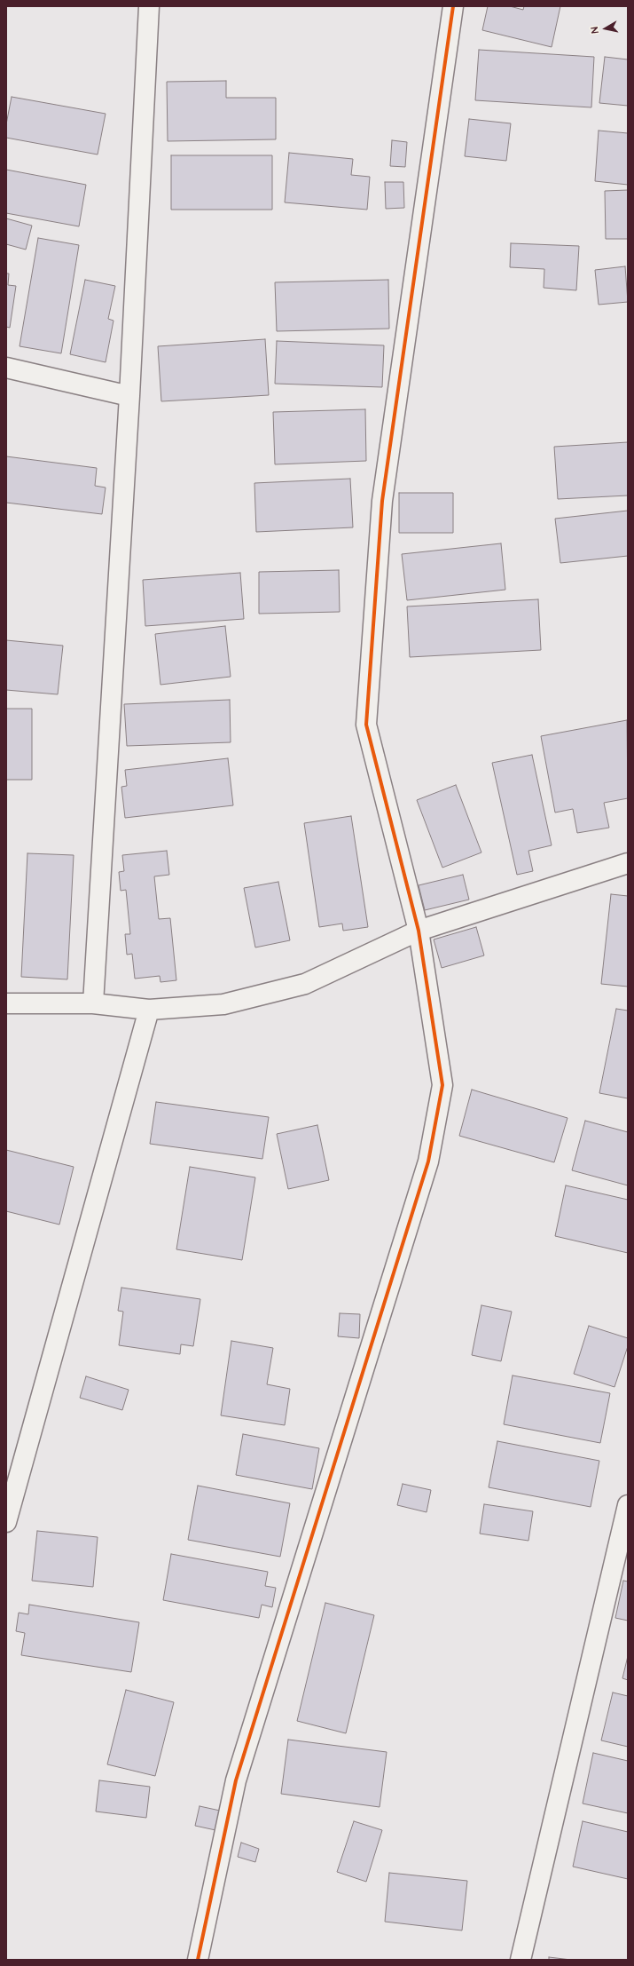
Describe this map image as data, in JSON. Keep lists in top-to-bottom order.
{
  "north": "left"
}
